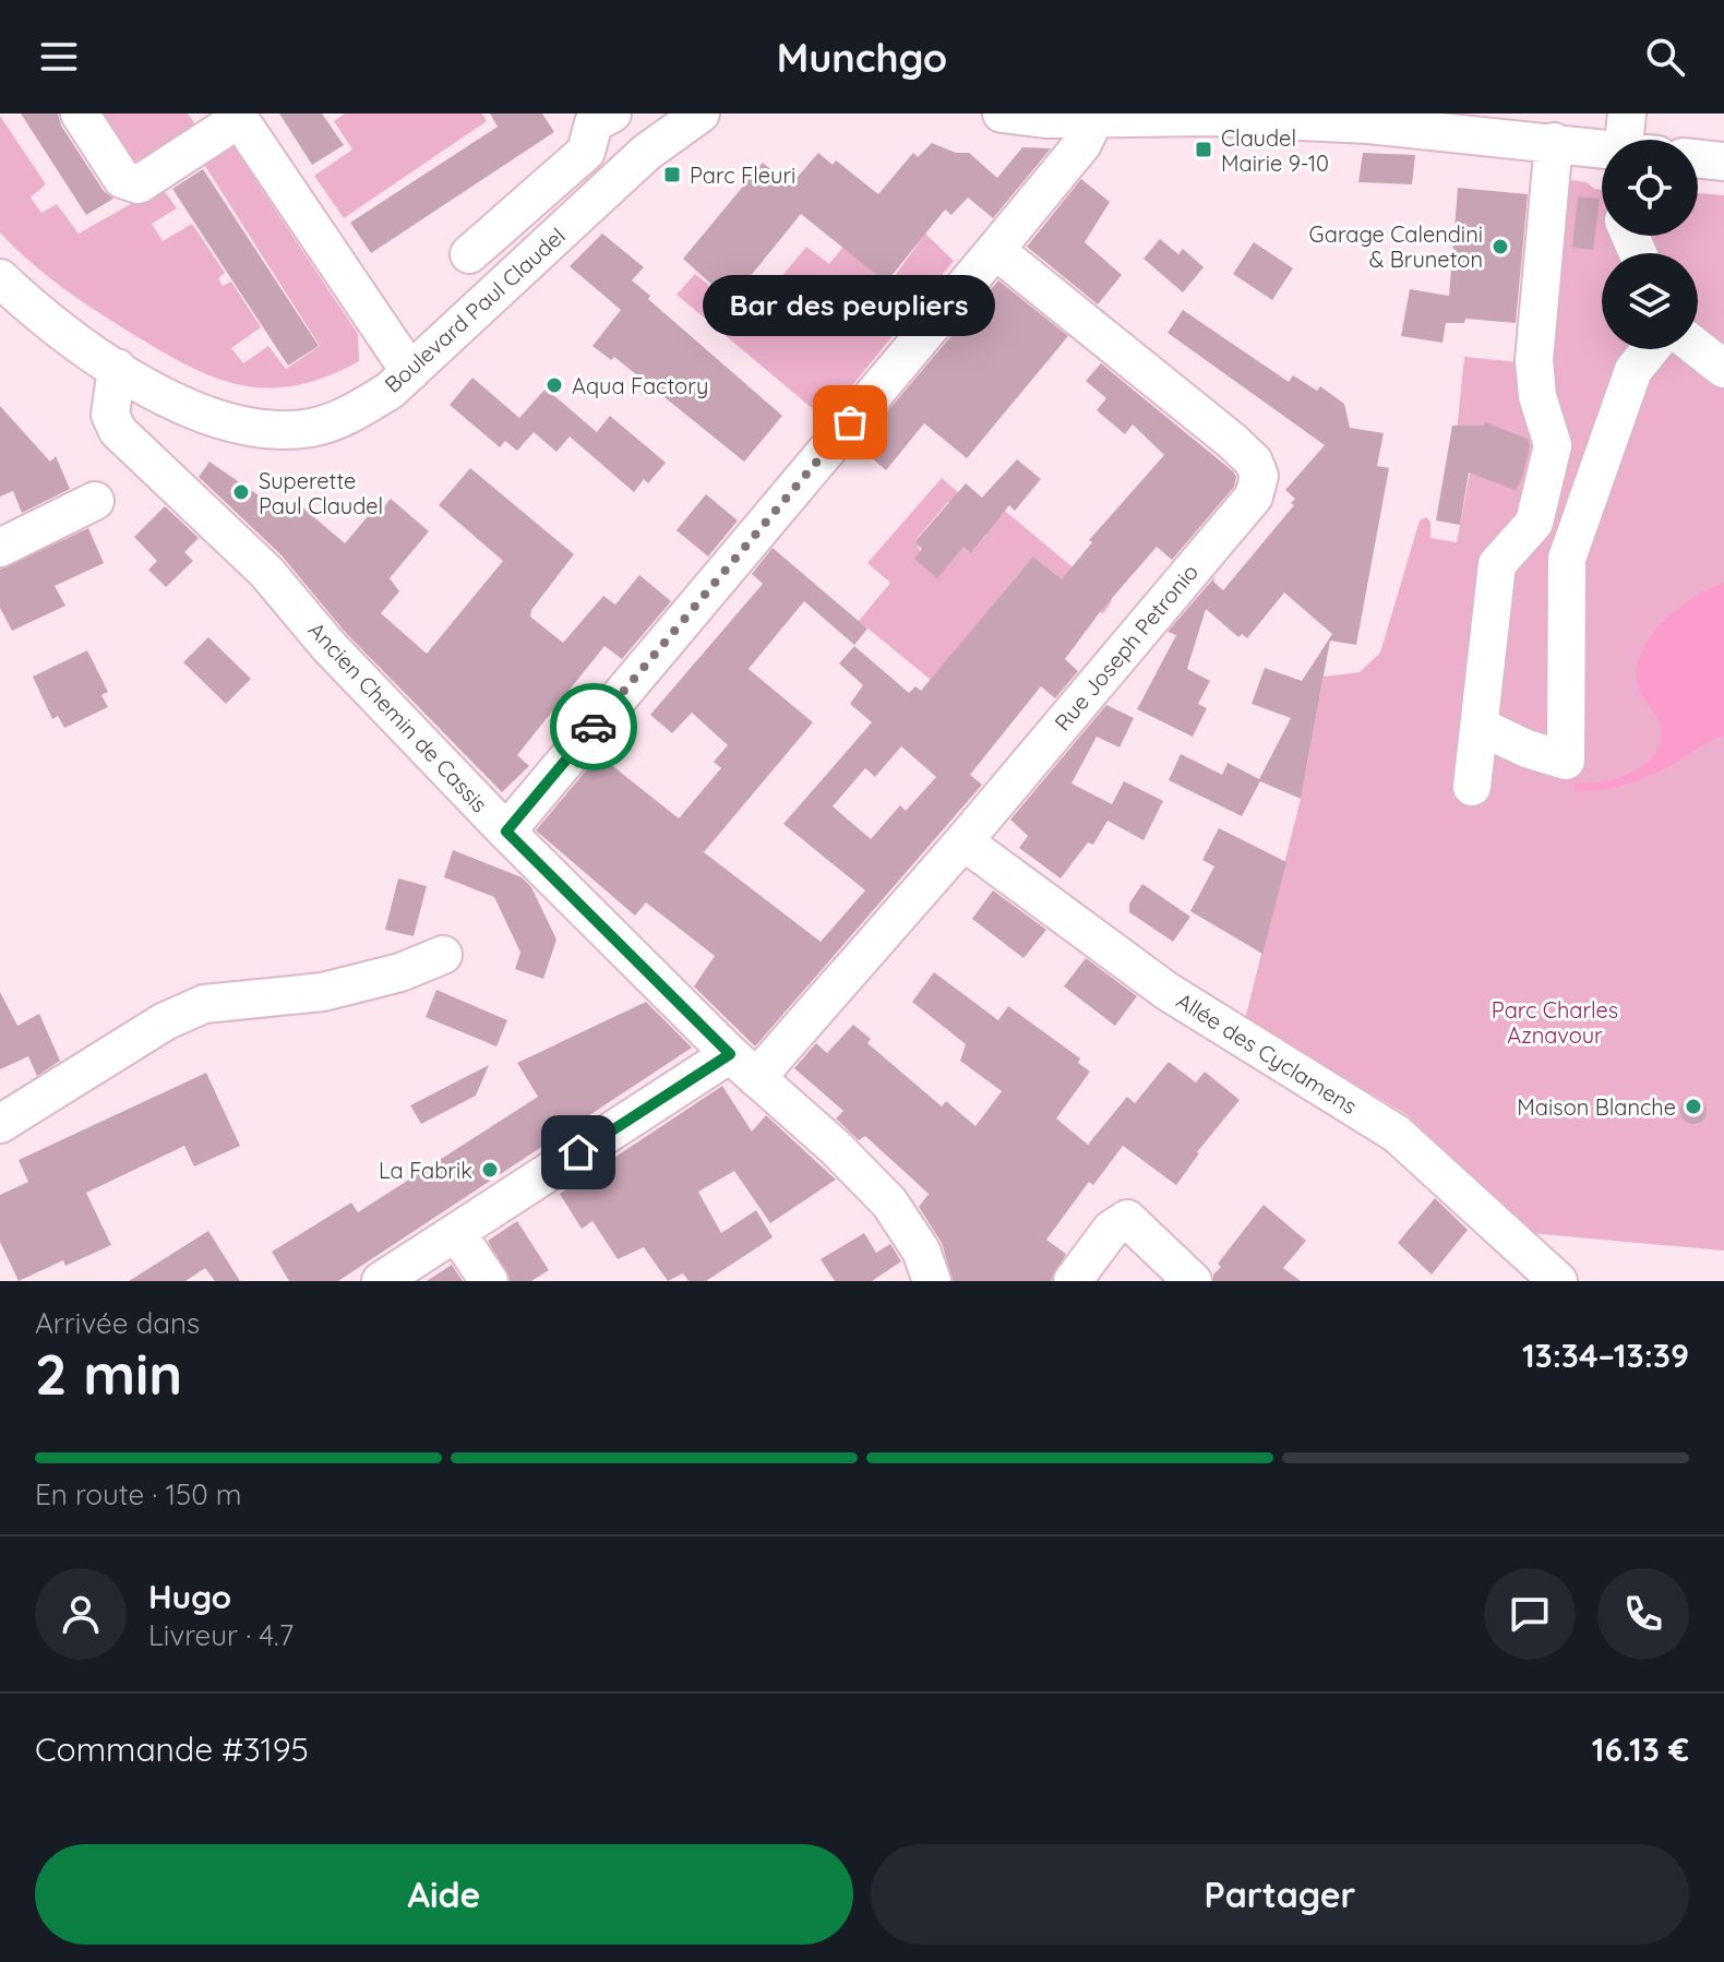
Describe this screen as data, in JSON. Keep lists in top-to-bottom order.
{
  "streets": {
    "street": [
      "Boulevard Paul Claudel",
      "Rue Joseph Petronio",
      "Ancien Chemin de Cassis",
      "Allée des Cyclamens"
    ]
  },
  "crossings": [
    ["Boulevard Paul Claudel", "Ancien Chemin de Cassis"],
    ["Rue Joseph Petronio", "Ancien Chemin de Cassis"],
    ["Rue Joseph Petronio", "Allée des Cyclamens"]
  ],
  "parks": ["Parc Charles Aznavour"],
  "places": {
    "transit": ["Claudel Mairie 9-10", "Parc Fleuri"],
    "other": [
      "Garage Calendini & Bruneton",
      "Aqua Factory",
      "Bar des peupliers",
      "Superette Paul Claudel",
      "Maison Blanche",
      "La Fabrik"
    ]
  },
  "page": {
    "header": "Munchgo",
    "bubble": "Bar des peupliers",
    "heading": ["2 min", "Arrivée dans", "13:34–13:39"],
    "panel": [
      "Hugo",
      "Livreur · 4.7",
      "Commande #3195",
      "16.13 €"
    ],
    "bar": "En route · 150 m",
    "buttons": ["Aide", "Partager"]
  }
}
